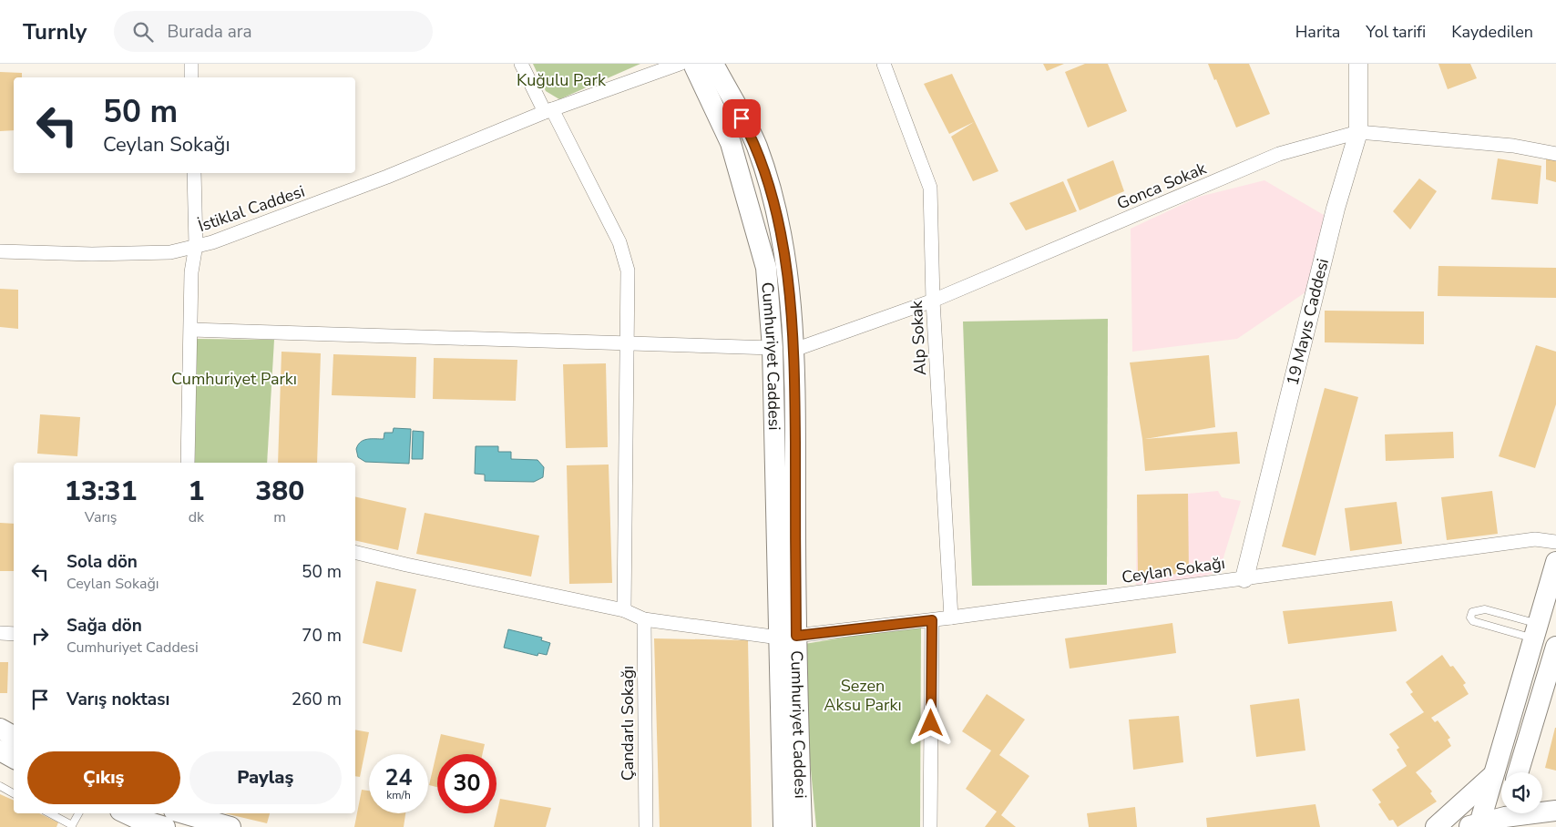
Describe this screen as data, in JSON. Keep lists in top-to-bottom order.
{
  "streets": {
    "main road": ["Cumhuriyet Caddesi"],
    "street": [
      "Gonca Sokak",
      "İstiklal Caddesi",
      "19 Mayıs Caddesi",
      "Alp Sokak",
      "Ceylan Sokağı",
      "Çandarlı Sokağı"
    ]
  },
  "crossings": [
    ["Gonca Sokak", "19 Mayıs Caddesi"],
    ["Gonca Sokak", "Alp Sokak"],
    ["Gonca Sokak", "Cumhuriyet Caddesi"],
    ["19 Mayıs Caddesi", "Ceylan Sokağı"],
    ["Alp Sokak", "Ceylan Sokağı"],
    ["Cumhuriyet Caddesi", "Ceylan Sokağı"],
    ["Ceylan Sokağı", "Çandarlı Sokağı"]
  ],
  "parks": ["Kuğulu Park", "Cumhuriyet Parkı", "Sezen Aksu Parkı"],
  "page": {
    "header": "Turnly",
    "search": "Burada ara",
    "nav": ["Harita", "Yol tarifi", "Kaydedilen"],
    "turn": ["50 m", "Ceylan Sokağı"],
    "eta": [
      "13:31",
      "Varış",
      "1",
      "dk",
      "380",
      "m"
    ],
    "list": [
      {
        "name": "Sola dön",
        "note": "Ceylan Sokağı",
        "value": "50 m"
      },
      {
        "name": "Sağa dön",
        "note": "Cumhuriyet Caddesi",
        "value": "70 m"
      },
      {
        "name": "Varış noktası",
        "value": "260 m"
      }
    ],
    "buttons": ["Çıkış", "Paylaş"],
    "speed": "24 km/h",
    "limit": "30"
  }
}
